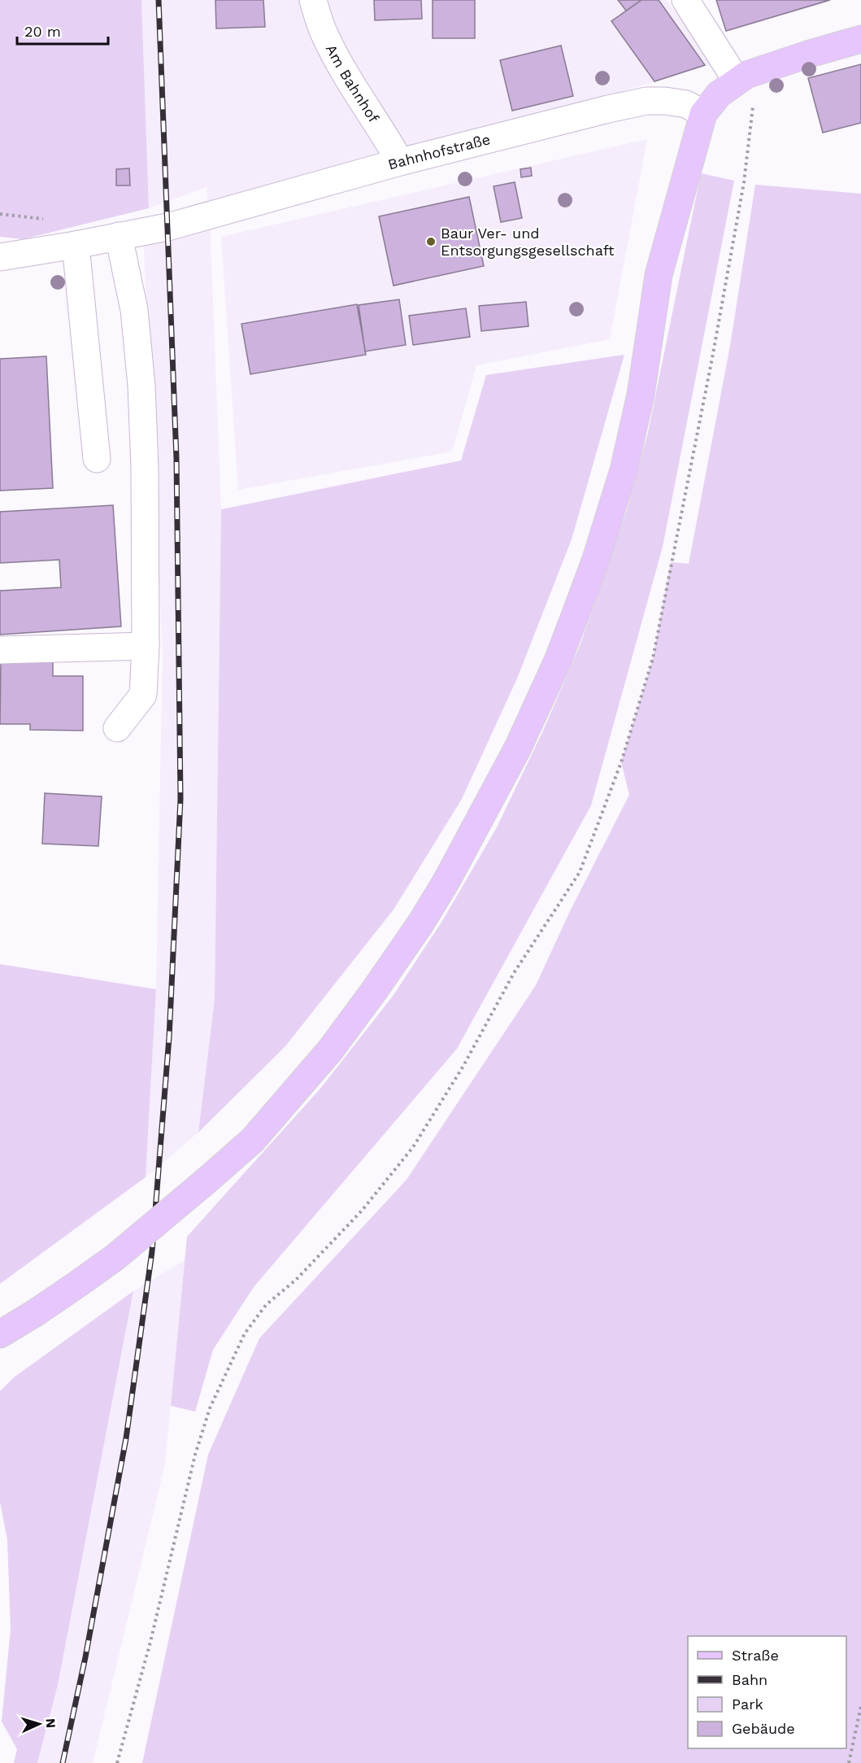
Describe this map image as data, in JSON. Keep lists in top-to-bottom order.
{
  "streets": {
    "street": ["Am Bahnhof", "Bahnhofstraße"]
  },
  "crossings": [
    ["Am Bahnhof", "Bahnhofstraße"]
  ],
  "places": ["Baur Ver- und Entsorgungsgesellschaft"],
  "legend": [
    "Straße",
    "Bahn",
    "Park",
    "Gebäude"
  ],
  "scale_bar": "20 m",
  "north": "right"
}
